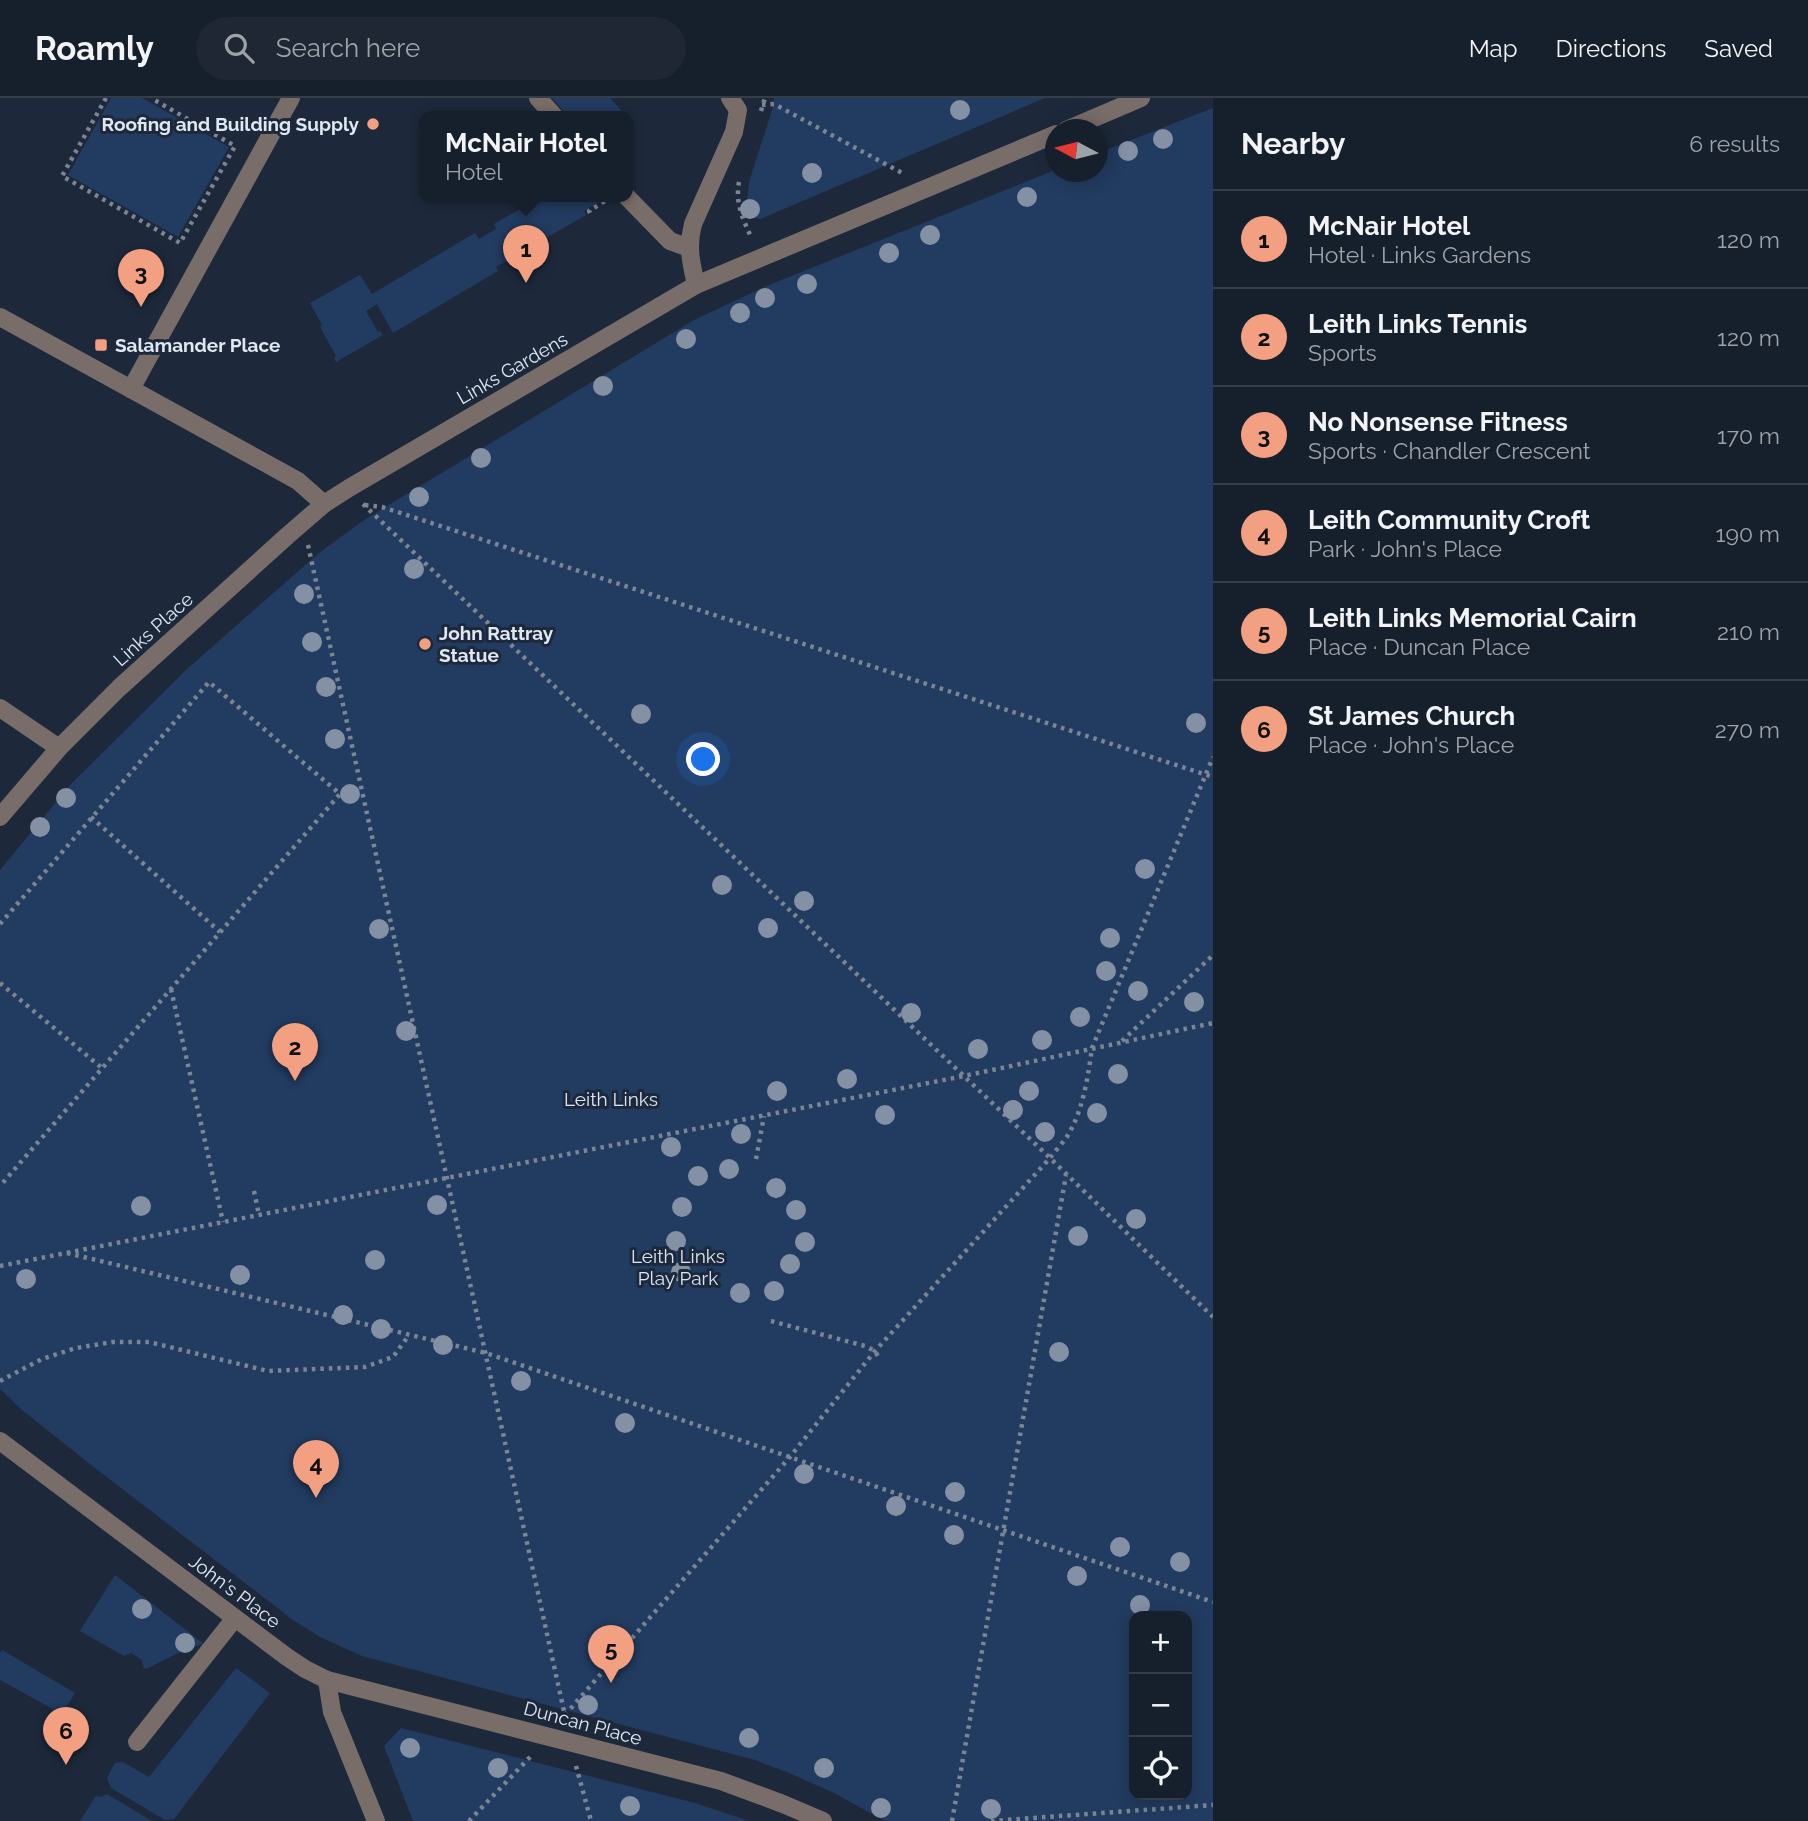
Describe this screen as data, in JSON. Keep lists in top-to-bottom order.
{
  "streets": {
    "street": [
      "Links Gardens",
      "Links Place",
      "John's Place",
      "Duncan Place"
    ]
  },
  "crossings": [
    ["Links Gardens", "Links Place"],
    ["John's Place", "Duncan Place"]
  ],
  "parks": ["Leith Links", "Leith Links Play Park"],
  "places": {
    "other": ["Roofing and Building Supply", "John Rattray Statue"],
    "transit": ["Salamander Place"]
  },
  "north": "left",
  "page": {
    "header": "Roamly",
    "search": "Search here",
    "nav": ["Map", "Directions", "Saved"],
    "heading": ["Nearby", "6 results"],
    "popup": ["McNair Hotel", "Hotel"],
    "list": [
      {
        "mark": "1",
        "name": "McNair Hotel",
        "note": "Hotel · Links Gardens",
        "value": "120 m"
      },
      {
        "mark": "2",
        "name": "Leith Links Tennis",
        "note": "Sports",
        "value": "120 m"
      },
      {
        "mark": "3",
        "name": "No Nonsense Fitness",
        "note": "Sports · Chandler Crescent",
        "value": "170 m"
      },
      {
        "mark": "4",
        "name": "Leith Community Croft",
        "note": "Park · John's Place",
        "value": "190 m"
      },
      {
        "mark": "5",
        "name": "Leith Links Memorial Cairn",
        "note": "Place · Duncan Place",
        "value": "210 m"
      },
      {
        "mark": "6",
        "name": "St James Church",
        "note": "Place · John's Place",
        "value": "270 m"
      }
    ],
    "pins": [
      "1",
      "3",
      "2",
      "4",
      "5",
      "6"
    ],
    "map_buttons": ["+", "−"]
  }
}
